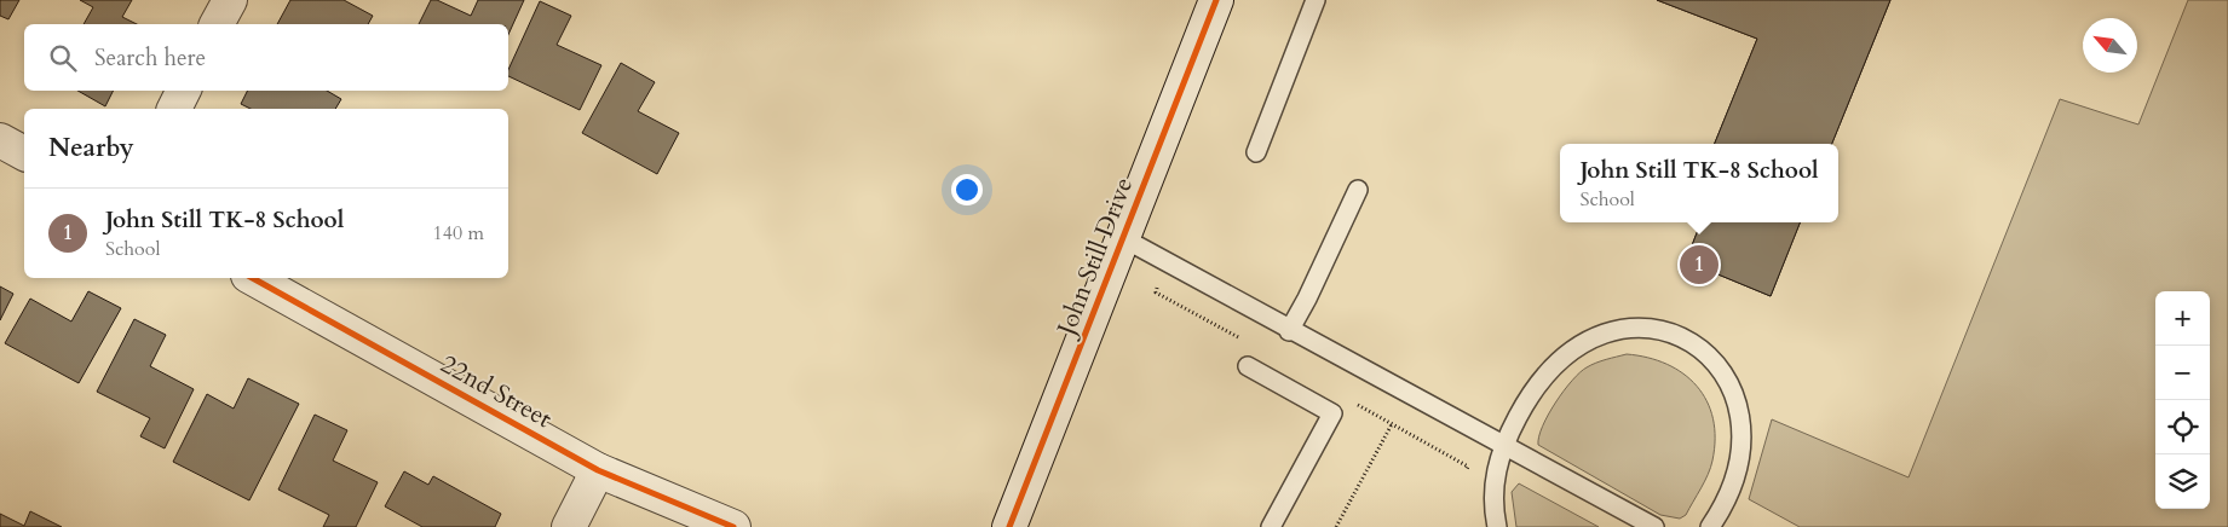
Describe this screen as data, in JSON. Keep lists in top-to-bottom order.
{
  "streets": {
    "street": ["John Still Drive", "22nd Street"]
  },
  "north": "top left",
  "page": {
    "search": "Search here",
    "heading": "Nearby",
    "popup": ["John Still TK-8 School", "School"],
    "list": [
      {
        "mark": "1",
        "name": "John Still TK-8 School",
        "note": "School",
        "value": "140 m"
      }
    ],
    "pins": "1",
    "map_buttons": ["+", "−"]
  }
}
